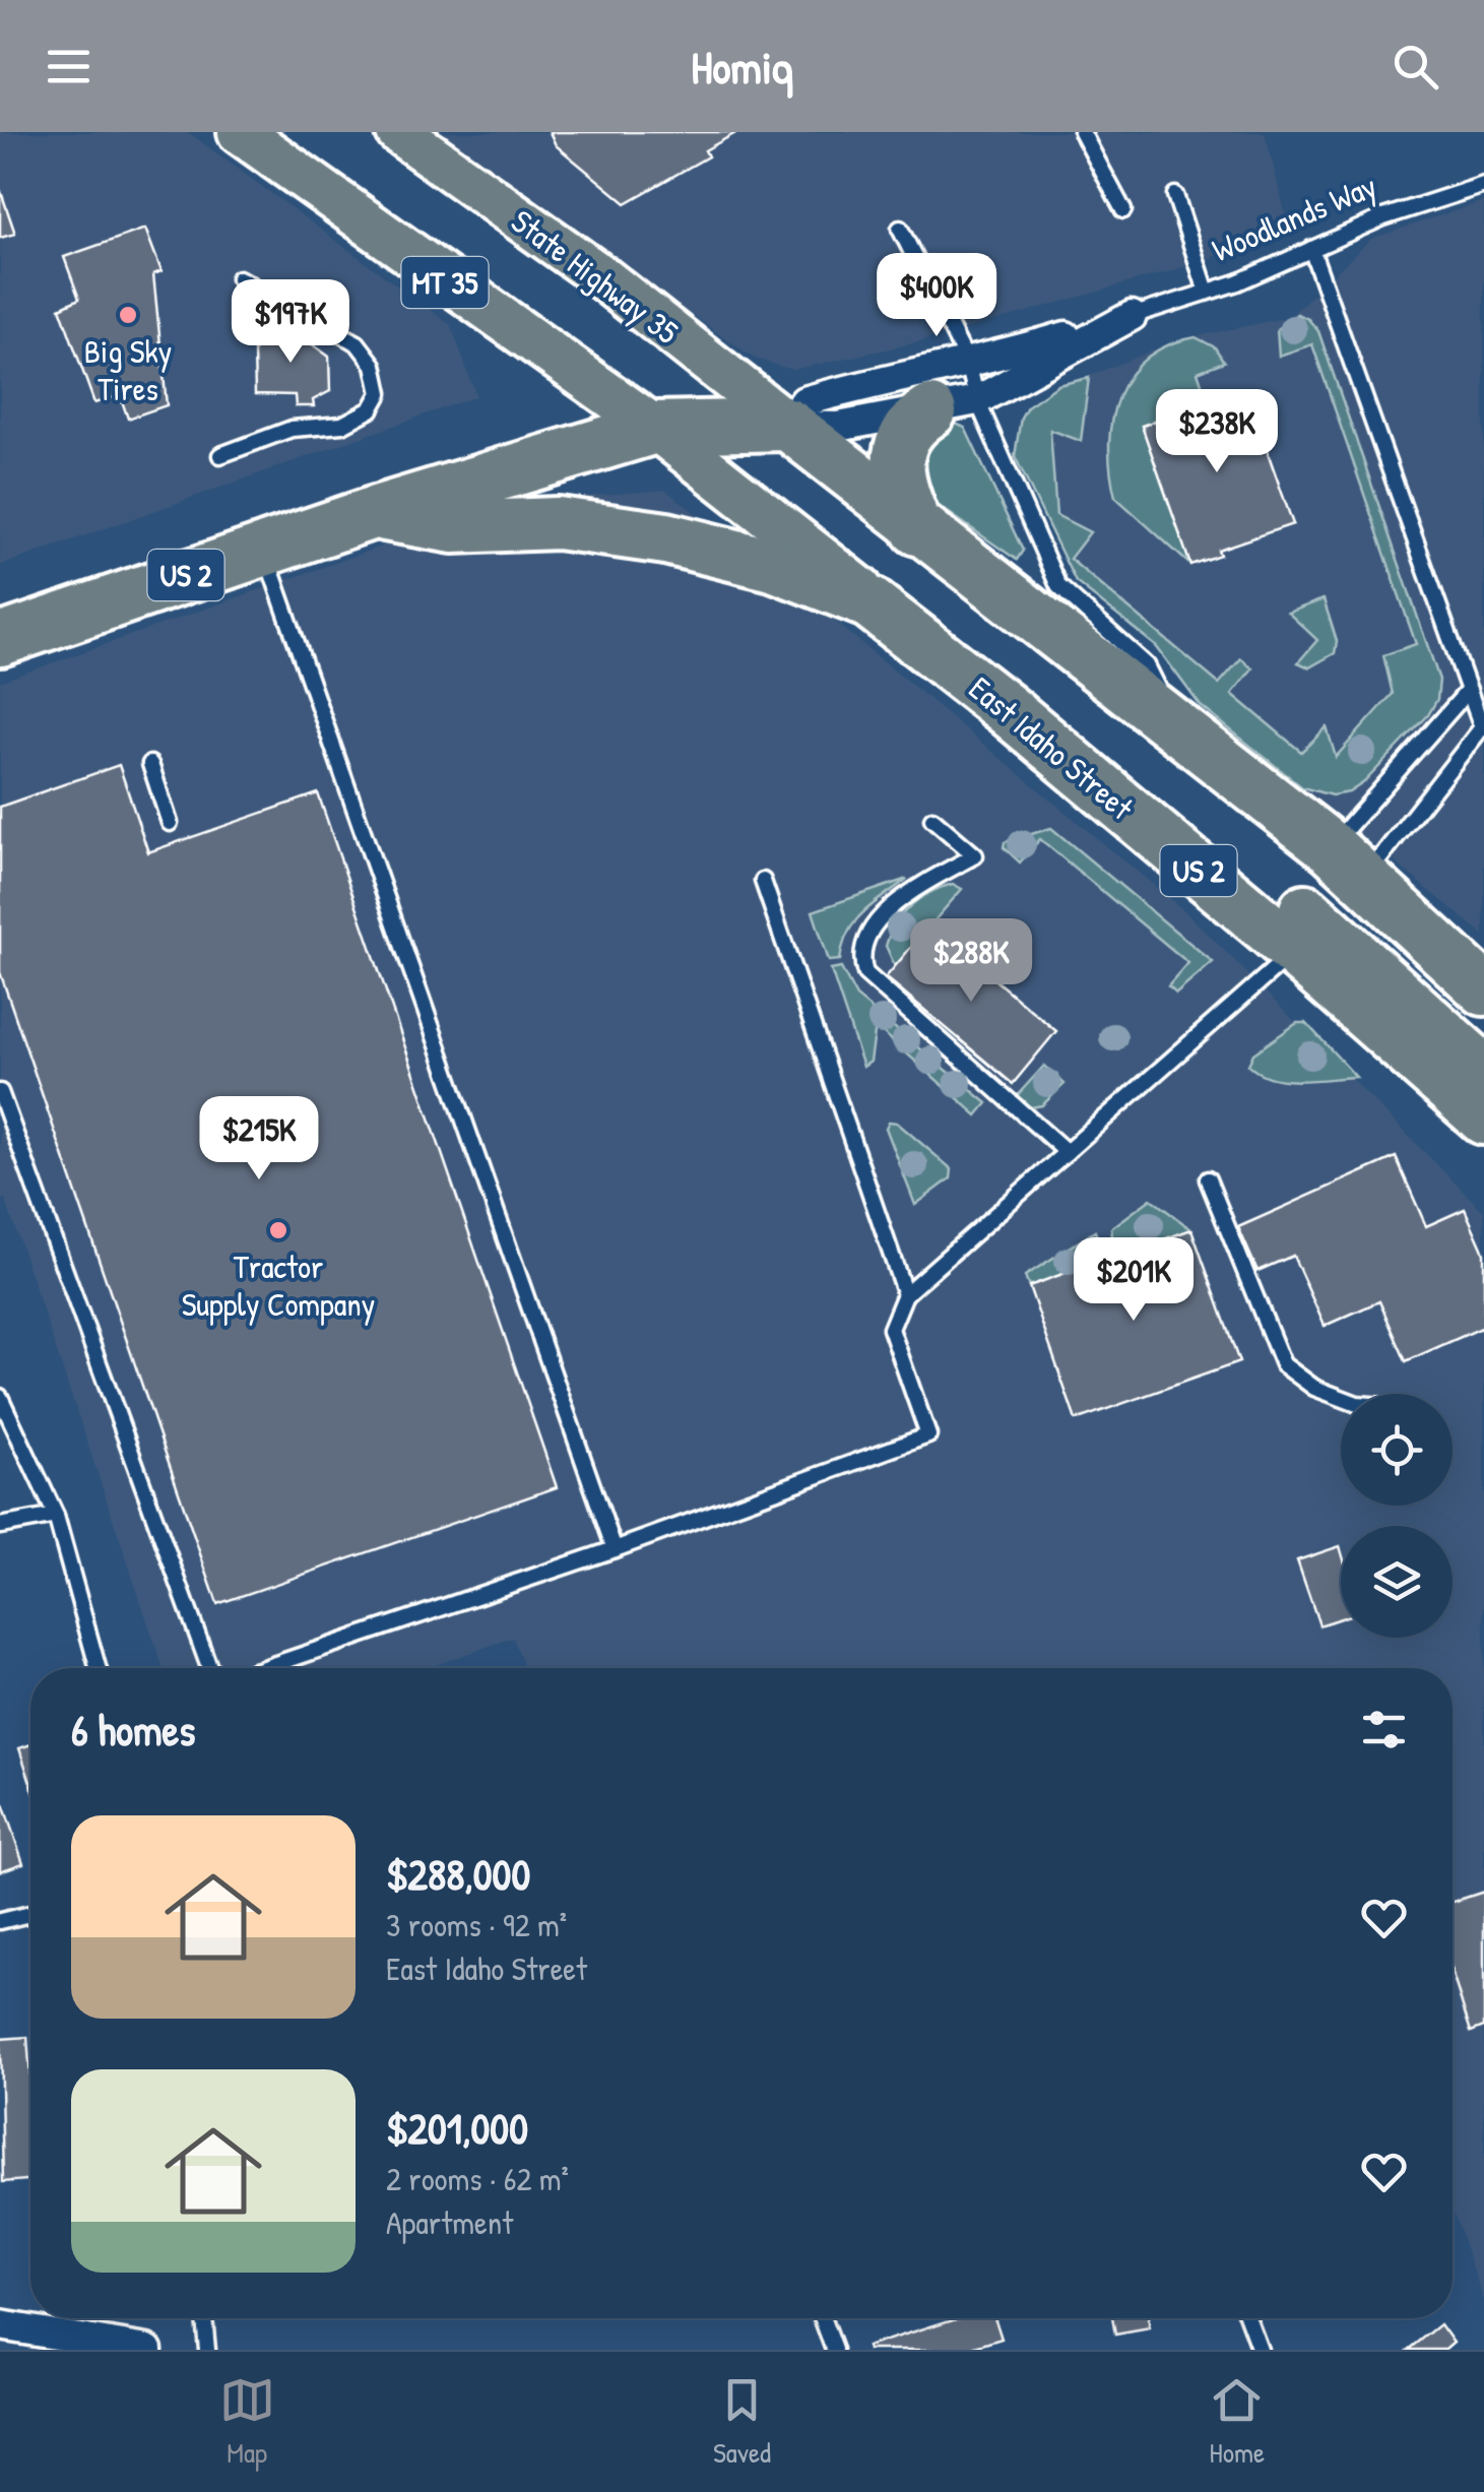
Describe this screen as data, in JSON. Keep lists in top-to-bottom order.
{
  "streets": {
    "highway": ["US 2", "East Idaho Street"],
    "main road": ["State Highway 35", "MT 35"],
    "street": ["Woodlands Way"]
  },
  "crossings": [
    ["Woodlands Way", "State Highway 35"],
    ["Woodlands Way", "US 2"],
    ["State Highway 35", "US 2"],
    ["MT 35", "US 2"],
    ["MT 35", "East Idaho Street"],
    ["US 2", "East Idaho Street"]
  ],
  "places": ["Big Sky Tires", "Tractor Supply Company"],
  "page": {
    "header": "Homiq",
    "price": [
      "$400K",
      "$197K",
      "$238K",
      "$288K",
      "$215K",
      "$201K"
    ],
    "heading": "6 homes",
    "list": [
      {
        "name": "$288,000",
        "note": "3 rooms · 92 m² · East Idaho Street"
      },
      {
        "name": "$201,000",
        "note": "2 rooms · 62 m² · Apartment"
      }
    ],
    "tabs": ["Map", "Saved", "Home"]
  }
}
